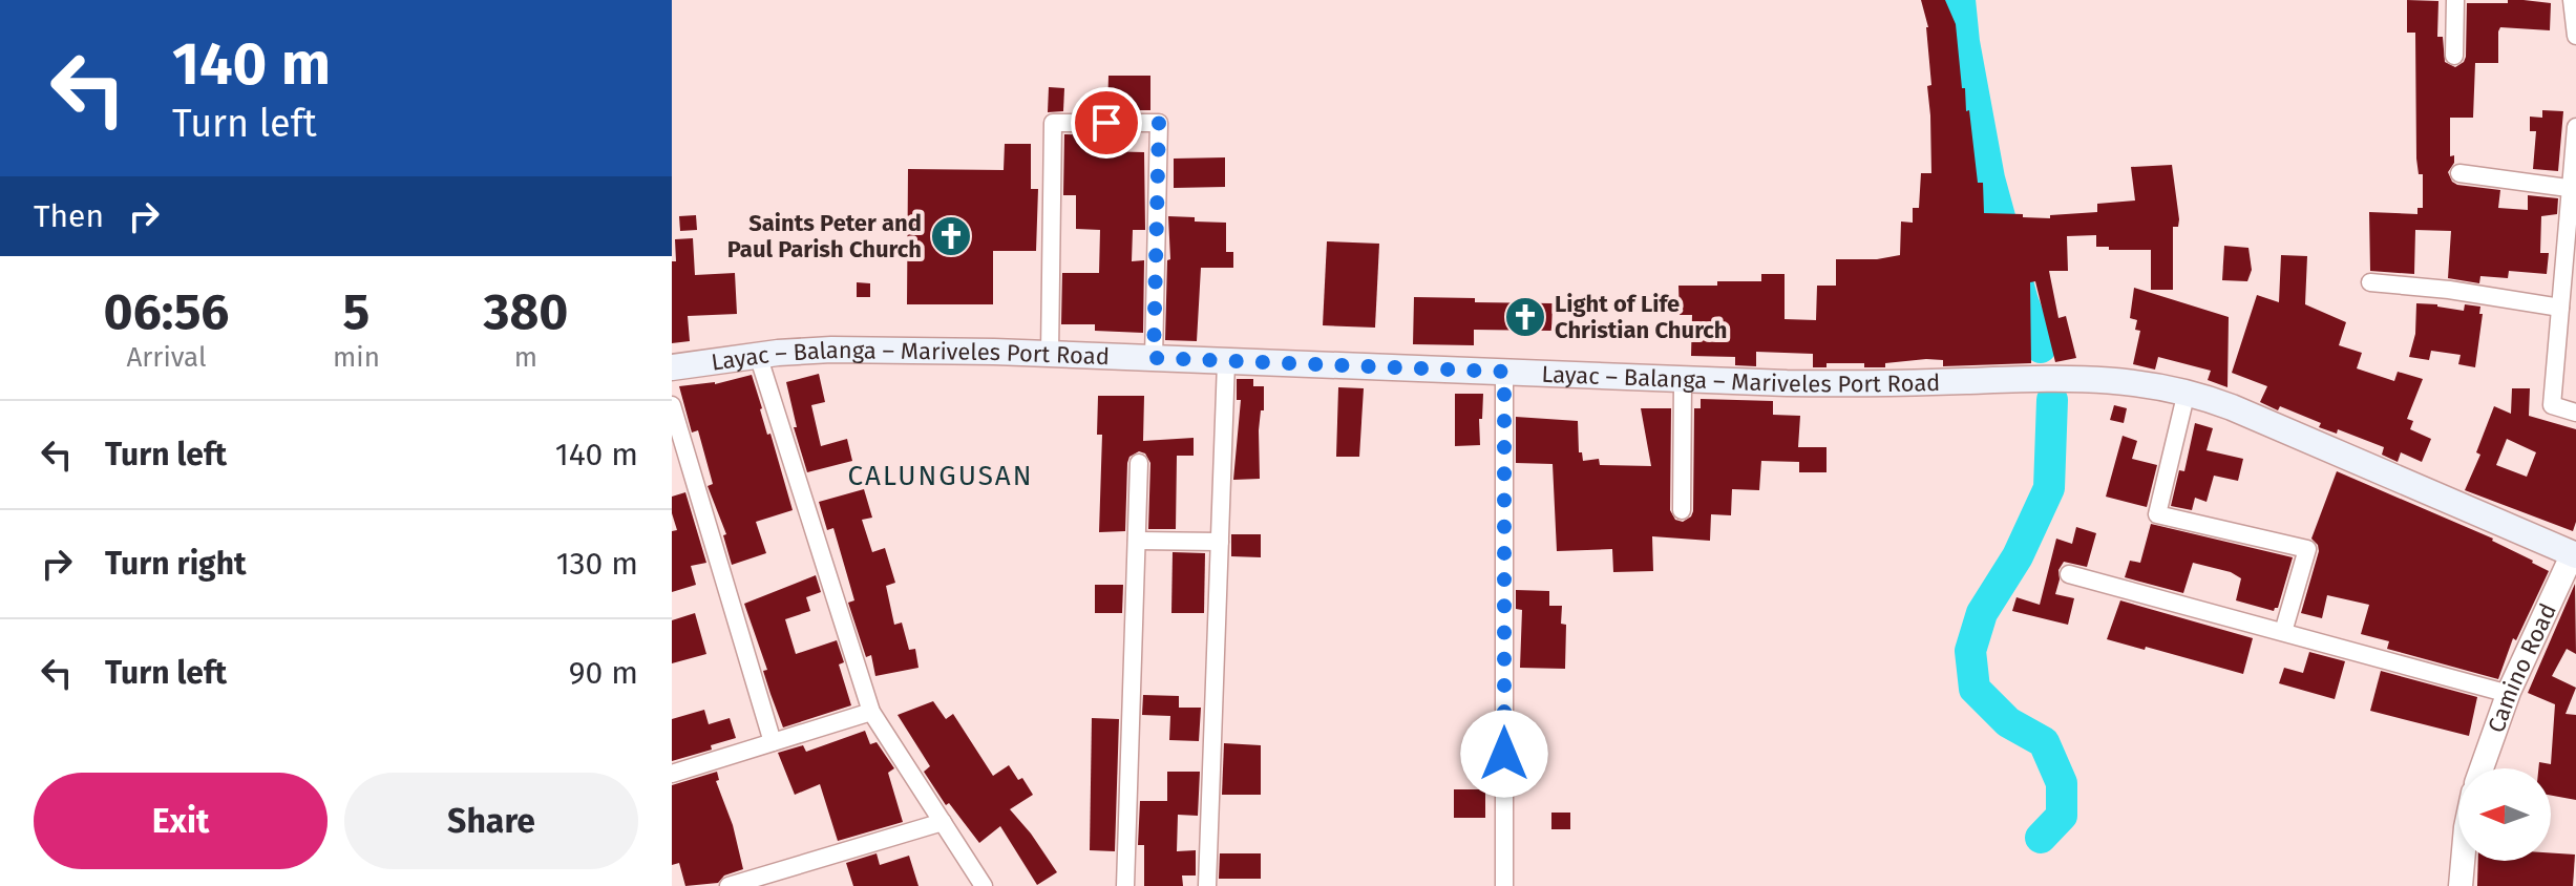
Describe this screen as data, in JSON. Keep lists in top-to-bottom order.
{
  "streets": {
    "main road": ["Layac – Balanga – Mariveles Port Road"],
    "street": ["Camino Road"]
  },
  "crossings": [
    ["Layac – Balanga – Mariveles Port Road", "Camino Road"]
  ],
  "districts": ["CALUNGUSAN"],
  "places": {
    "church": ["Saints Peter and Paul Parish Church", "Light of Life Christian Church"]
  },
  "north": "left",
  "page": {
    "turn": ["140 m", "Turn left"],
    "then": "Then",
    "eta": [
      "06:56",
      "Arrival",
      "5",
      "min",
      "380",
      "m"
    ],
    "list": [
      {
        "name": "Turn left",
        "value": "140 m"
      },
      {
        "name": "Turn right",
        "value": "130 m"
      },
      {
        "name": "Turn left",
        "value": "90 m"
      }
    ],
    "buttons": ["Exit", "Share"]
  }
}
